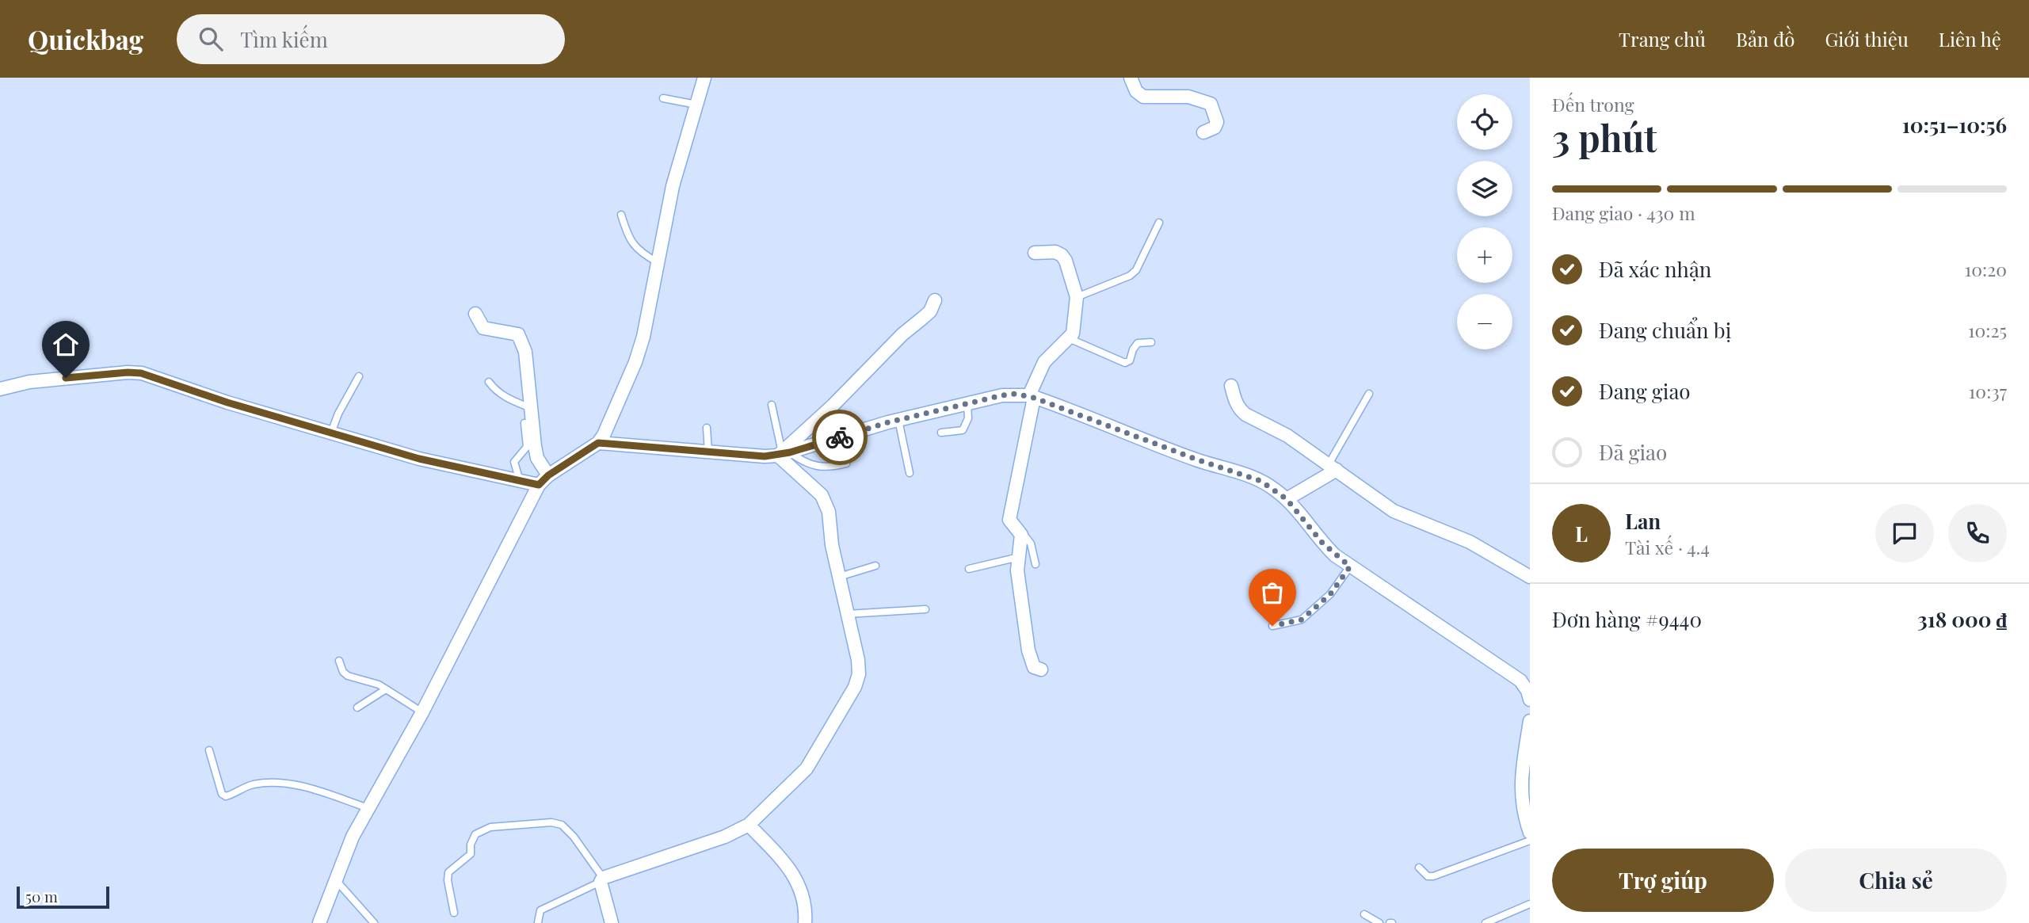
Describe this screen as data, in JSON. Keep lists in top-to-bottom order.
{
  "scale_bar": "50 m",
  "page": {
    "header": "Quickbag",
    "search": "Tìm kiếm",
    "nav": [
      "Trang chủ",
      "Bản đồ",
      "Giới thiệu",
      "Liên hệ"
    ],
    "heading": ["3 phút", "Đến trong", "10:51–10:56"],
    "panel": [
      "Lan",
      "Tài xế · 4.4",
      "Đơn hàng #9440",
      "318 000 ₫"
    ],
    "map_buttons": ["+", "−"],
    "bar": "Đang giao · 430 m",
    "list": [
      ["Đã xác nhận", "10:20"],
      ["Đang chuẩn bị", "10:25"],
      ["Đang giao", "10:37"],
      "Đã giao"
    ],
    "round": "L",
    "buttons": ["Trợ giúp", "Chia sẻ"],
    "scale": "50 m"
  }
}
